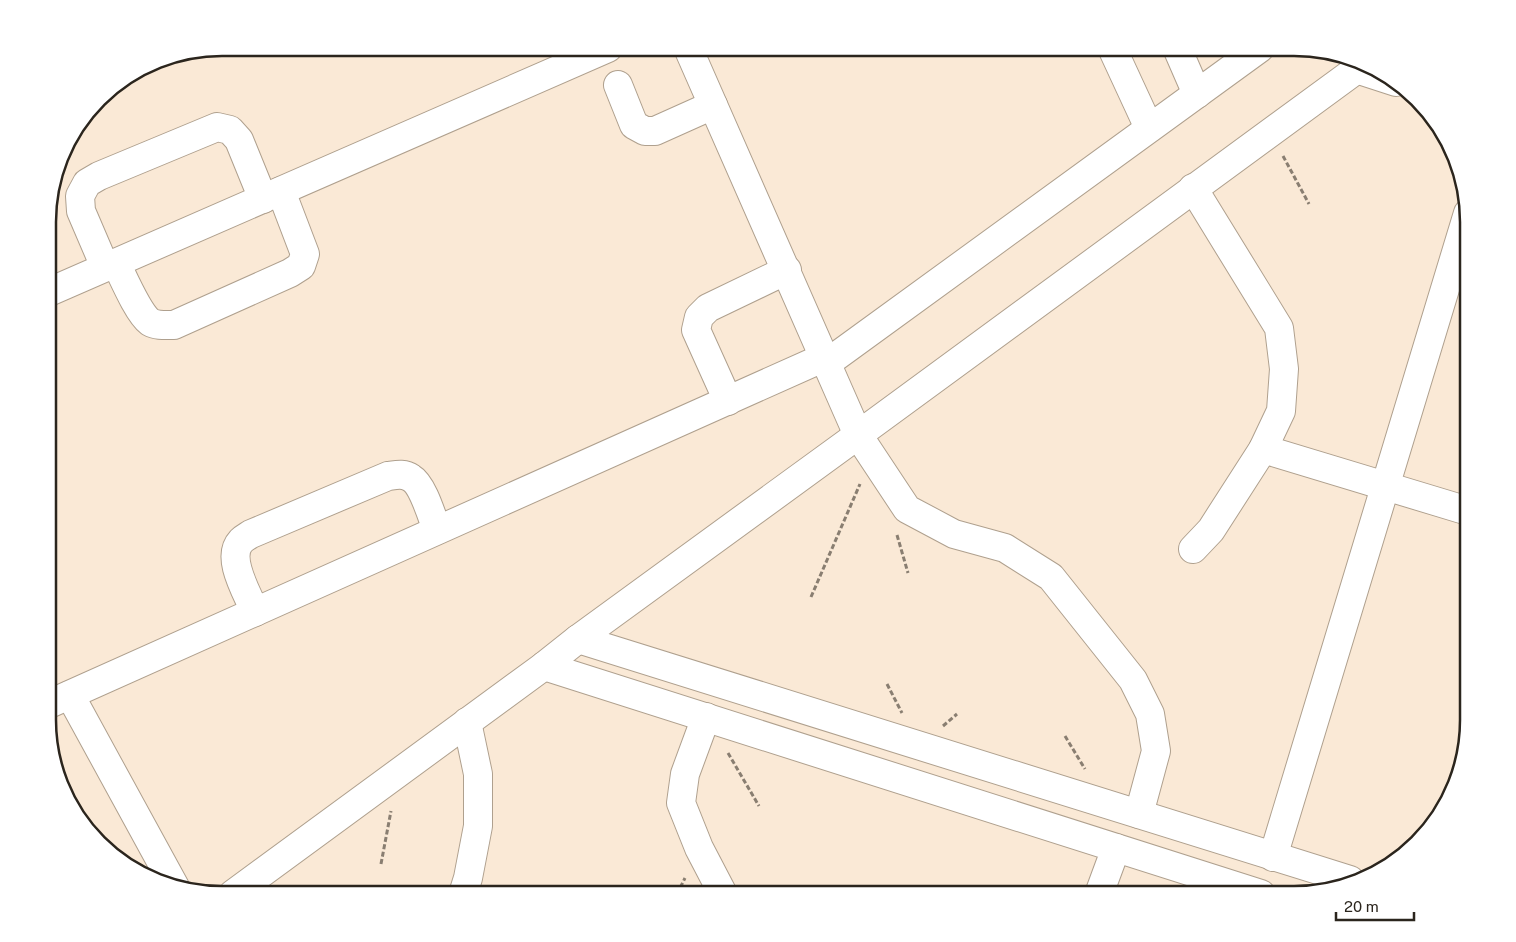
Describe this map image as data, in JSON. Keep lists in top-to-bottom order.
{
  "scale_bar": "20 m"
}
